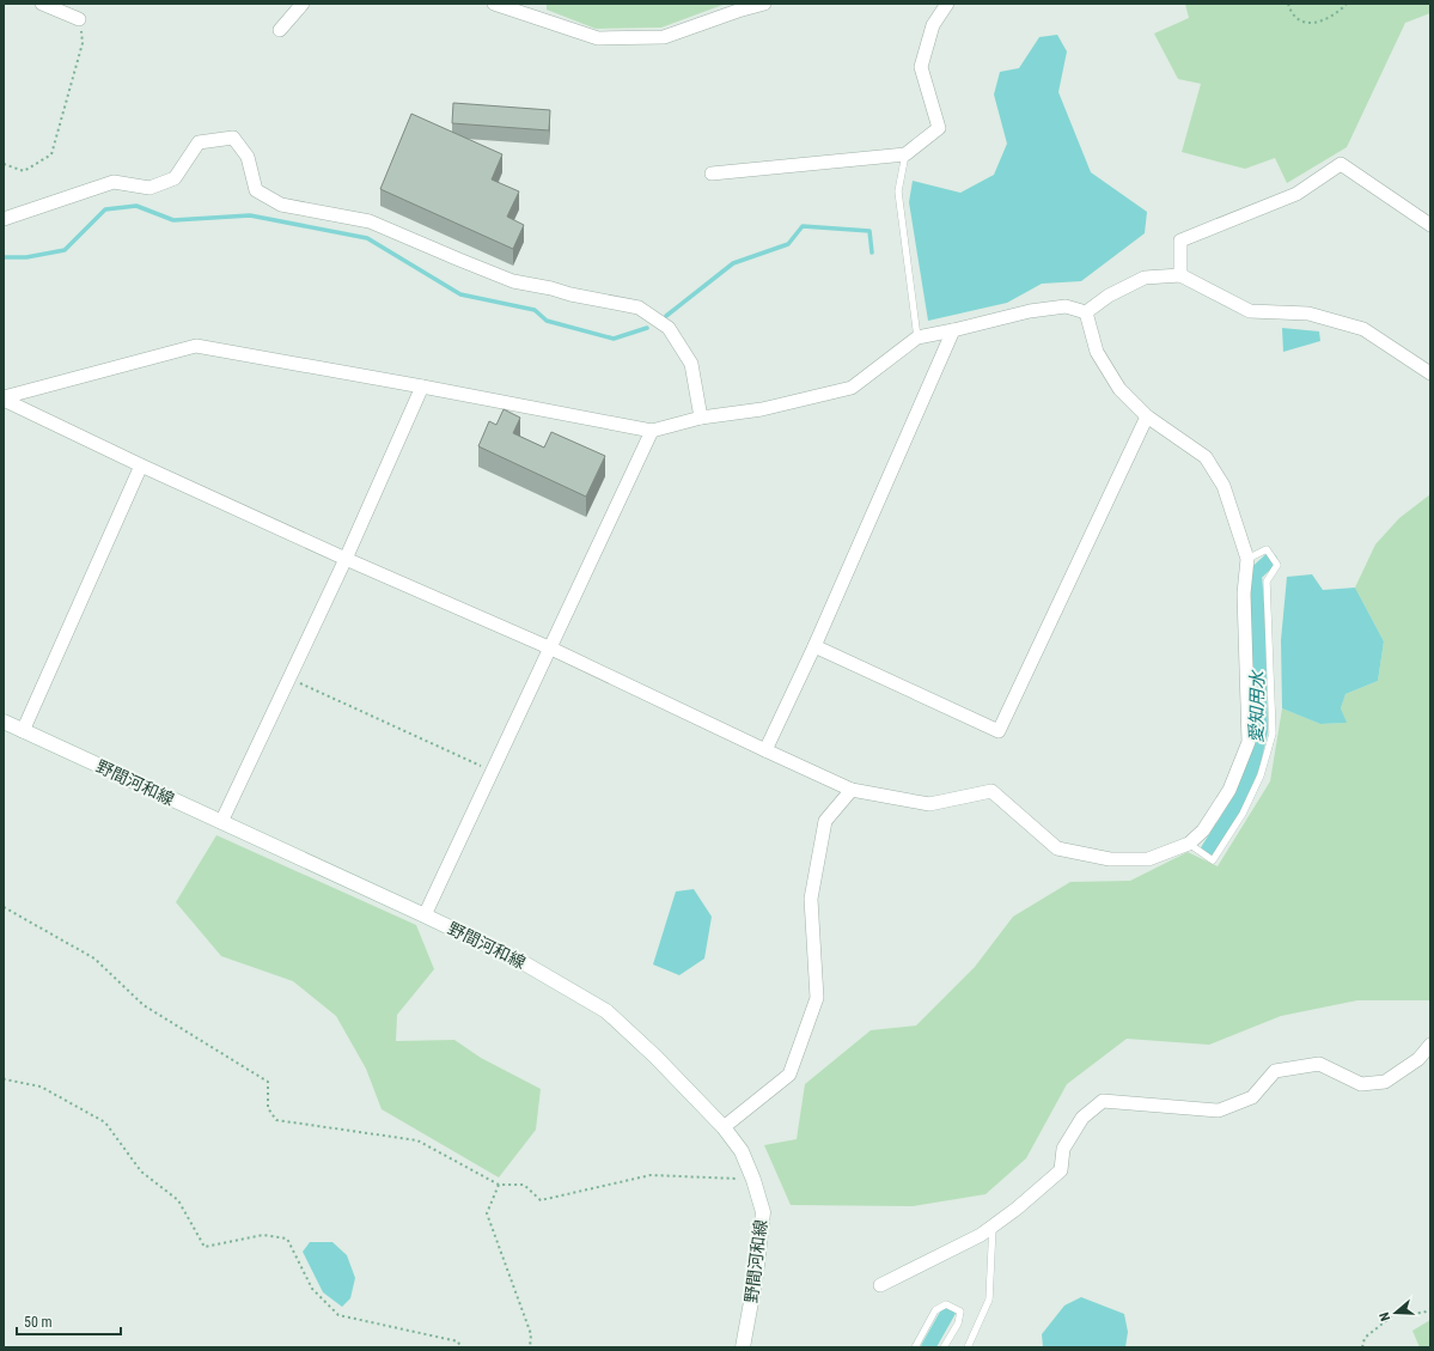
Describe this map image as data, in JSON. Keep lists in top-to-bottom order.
{
  "streets": {
    "main road": ["野間河和線"]
  },
  "water": ["愛知用水"],
  "scale_bar": "50 m",
  "north": "left"
}
